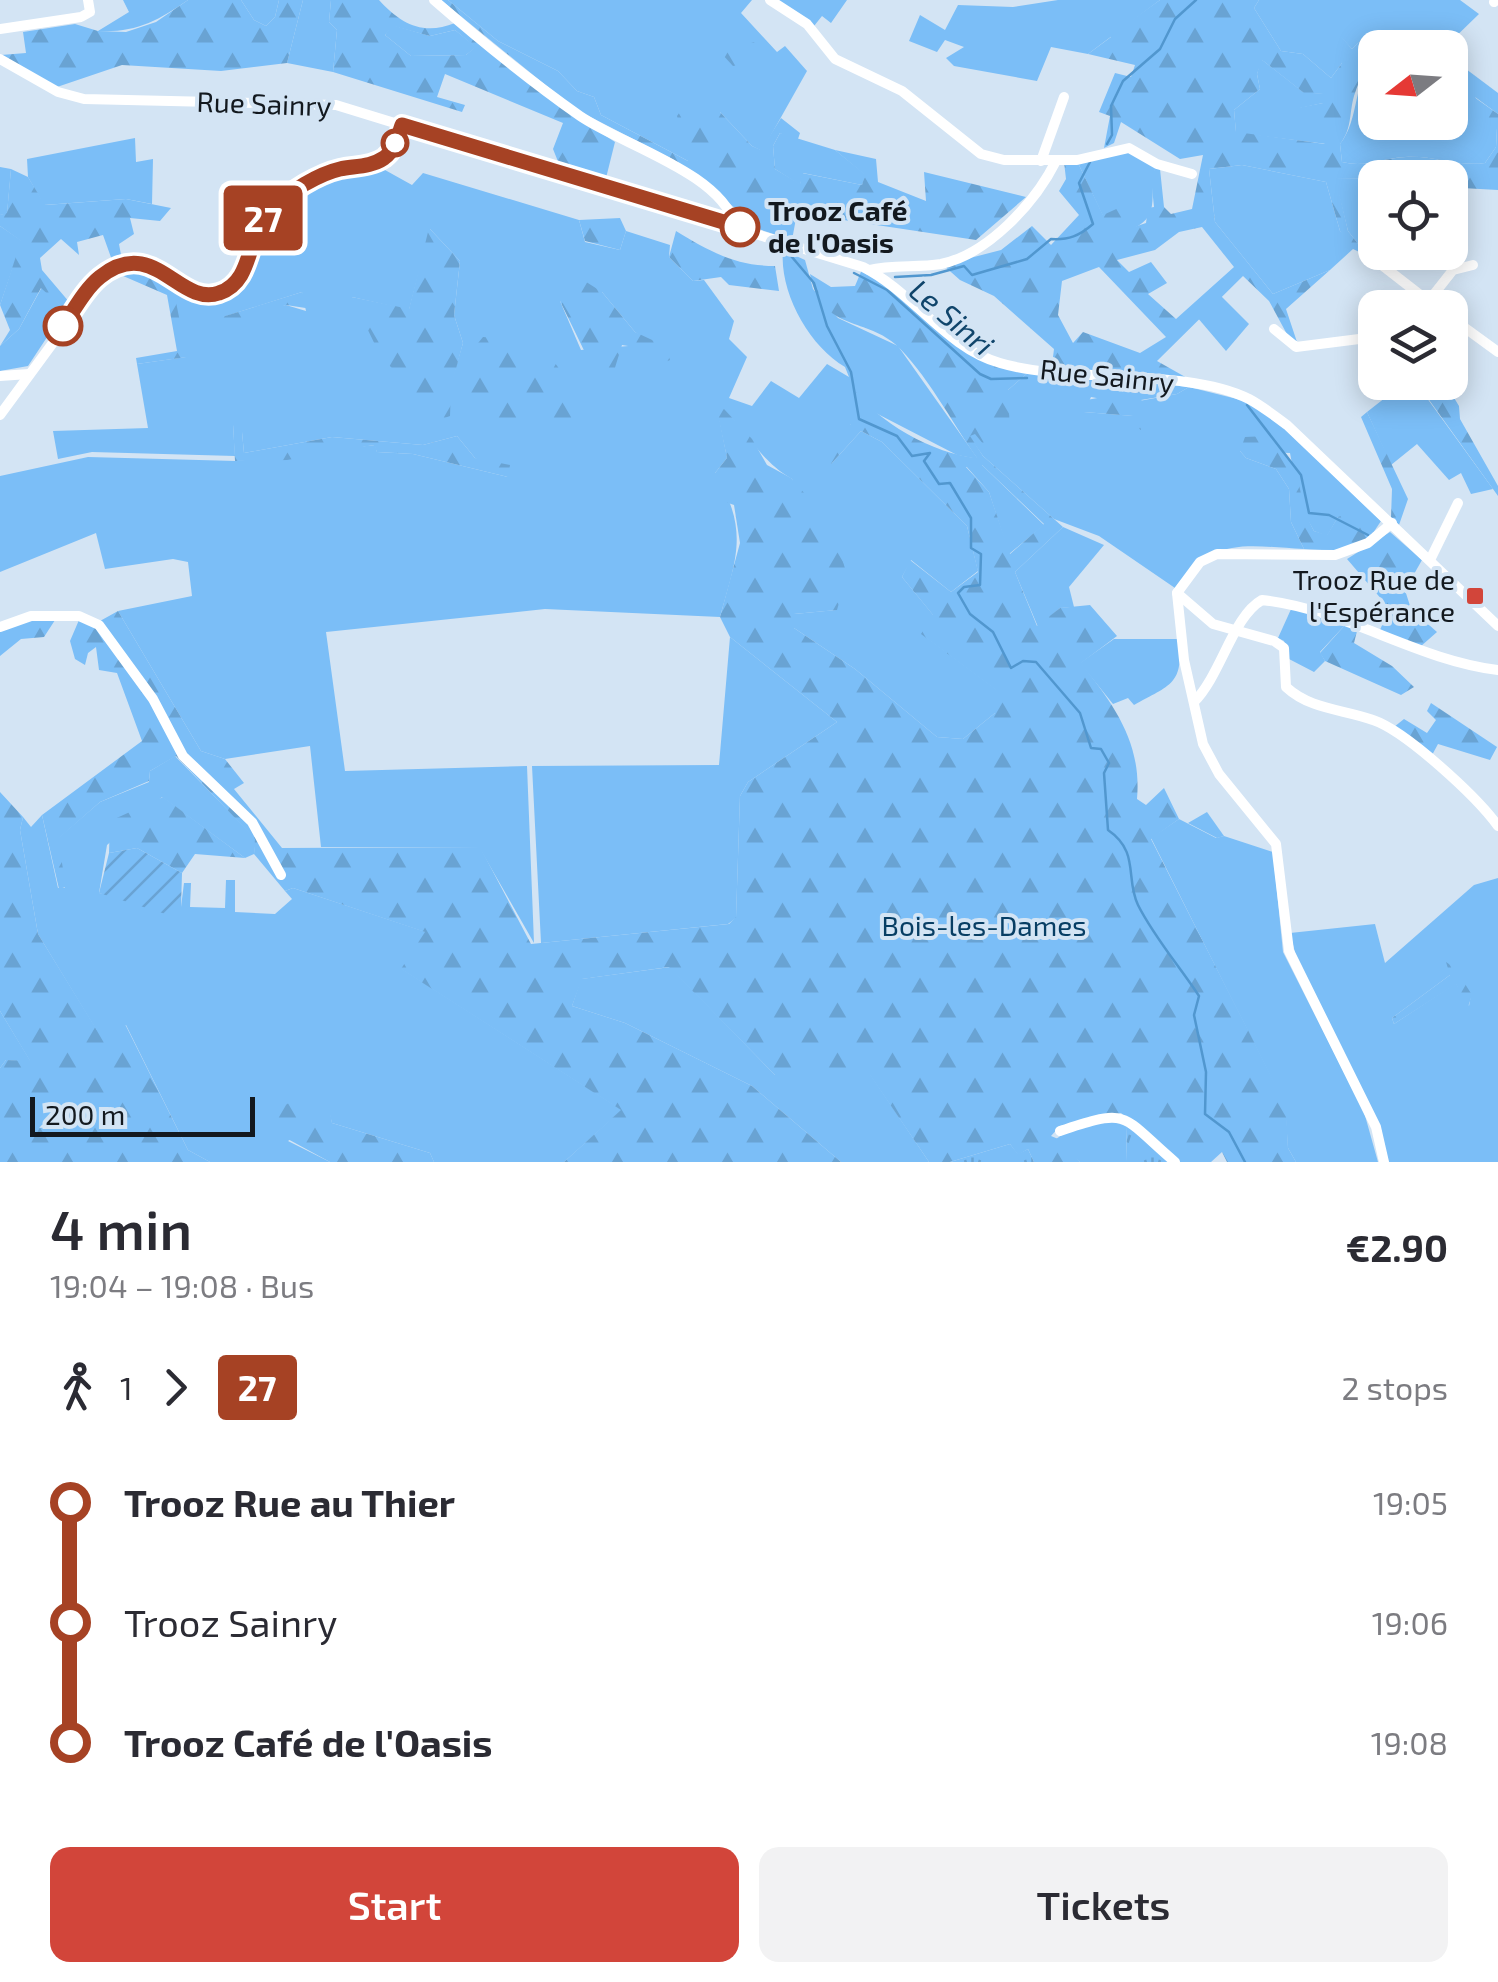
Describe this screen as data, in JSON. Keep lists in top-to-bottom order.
{
  "streets": {
    "street": ["Rue Sainry"]
  },
  "water": ["Le Sinri"],
  "parks": ["Bois-les-Dames"],
  "places": {
    "other": ["Trooz Café de l'Oasis"],
    "transit": ["Trooz Rue de l'Espérance"]
  },
  "lines": ["bus line 27"],
  "scale_bar": "200 m",
  "north": "left",
  "page": {
    "on_map": "27",
    "scale": "200 m",
    "heading": ["4 min", "19:04 – 19:08 · Bus", "€2.90"],
    "legs": ["1", "27", "2 stops"],
    "list": [
      {
        "name": "Trooz Rue au Thier",
        "value": "19:05"
      },
      {
        "name": "Trooz Sainry",
        "value": "19:06"
      },
      {
        "name": "Trooz Café de l'Oasis",
        "value": "19:08"
      }
    ],
    "buttons": ["Start", "Tickets"]
  }
}
